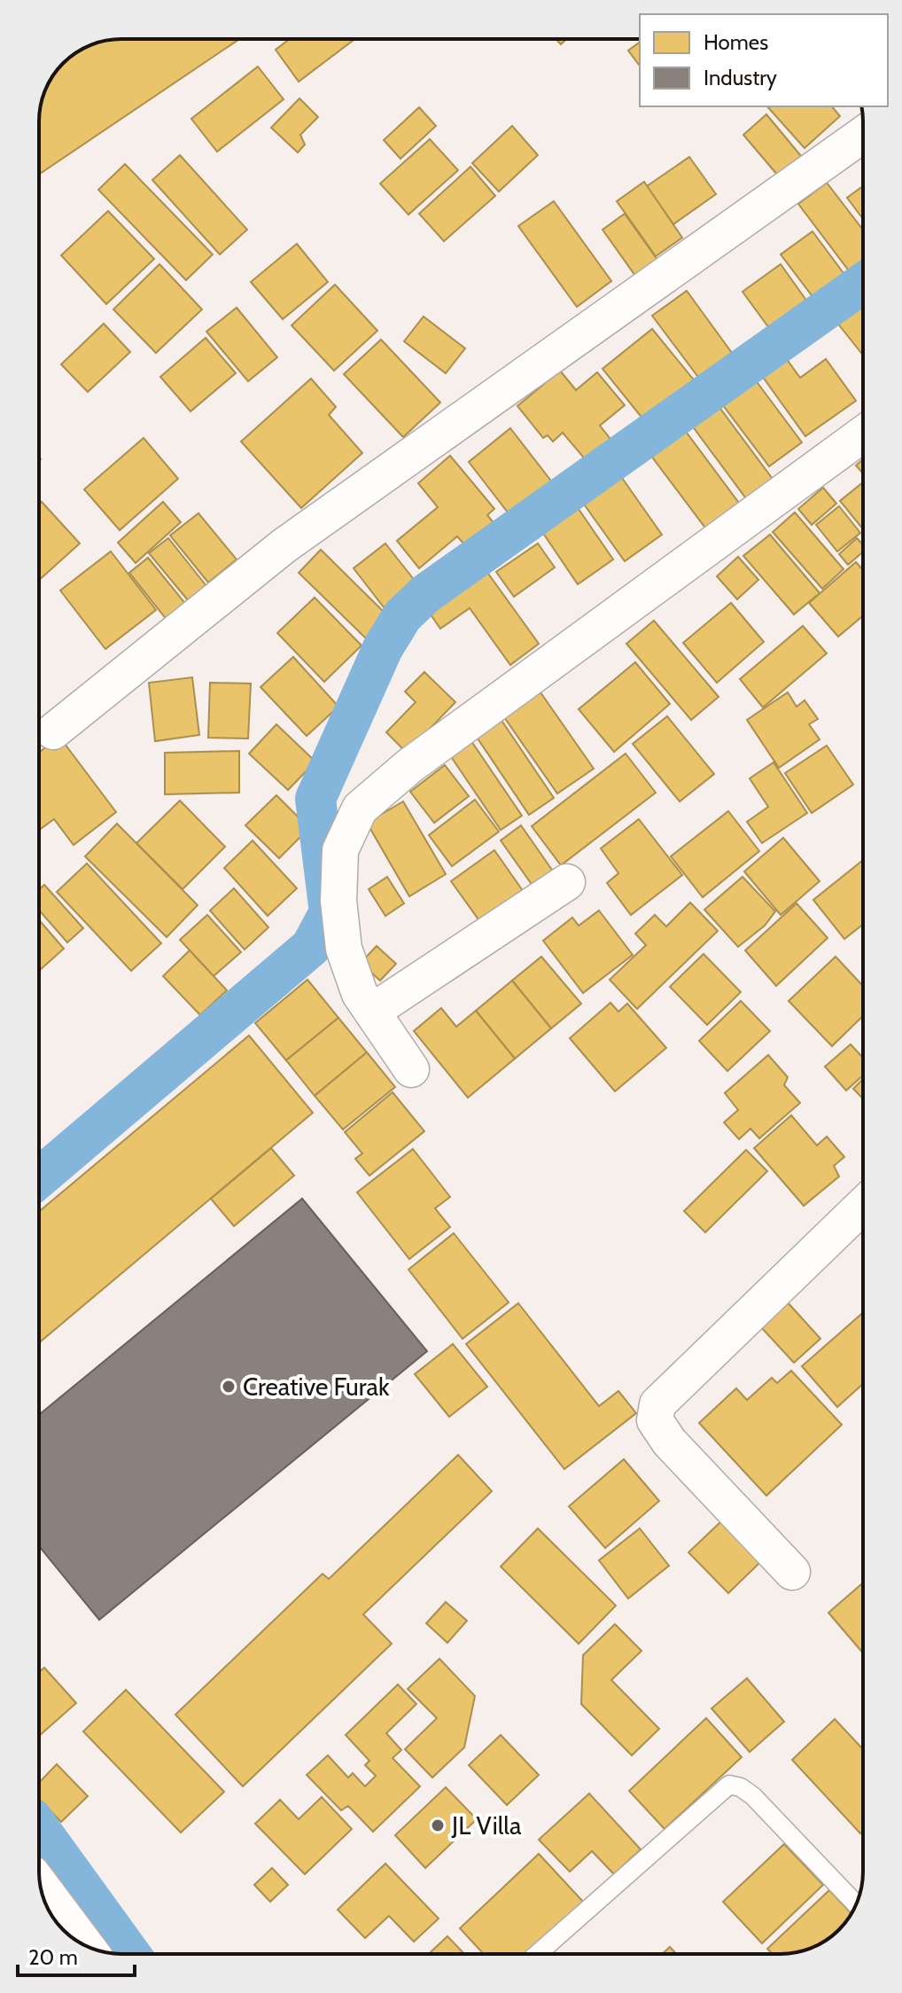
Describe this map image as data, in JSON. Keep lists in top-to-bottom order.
{
  "places": ["Creative Furak", "JL Villa"],
  "legend": ["Homes", "Industry"],
  "scale_bar": "20 m"
}
